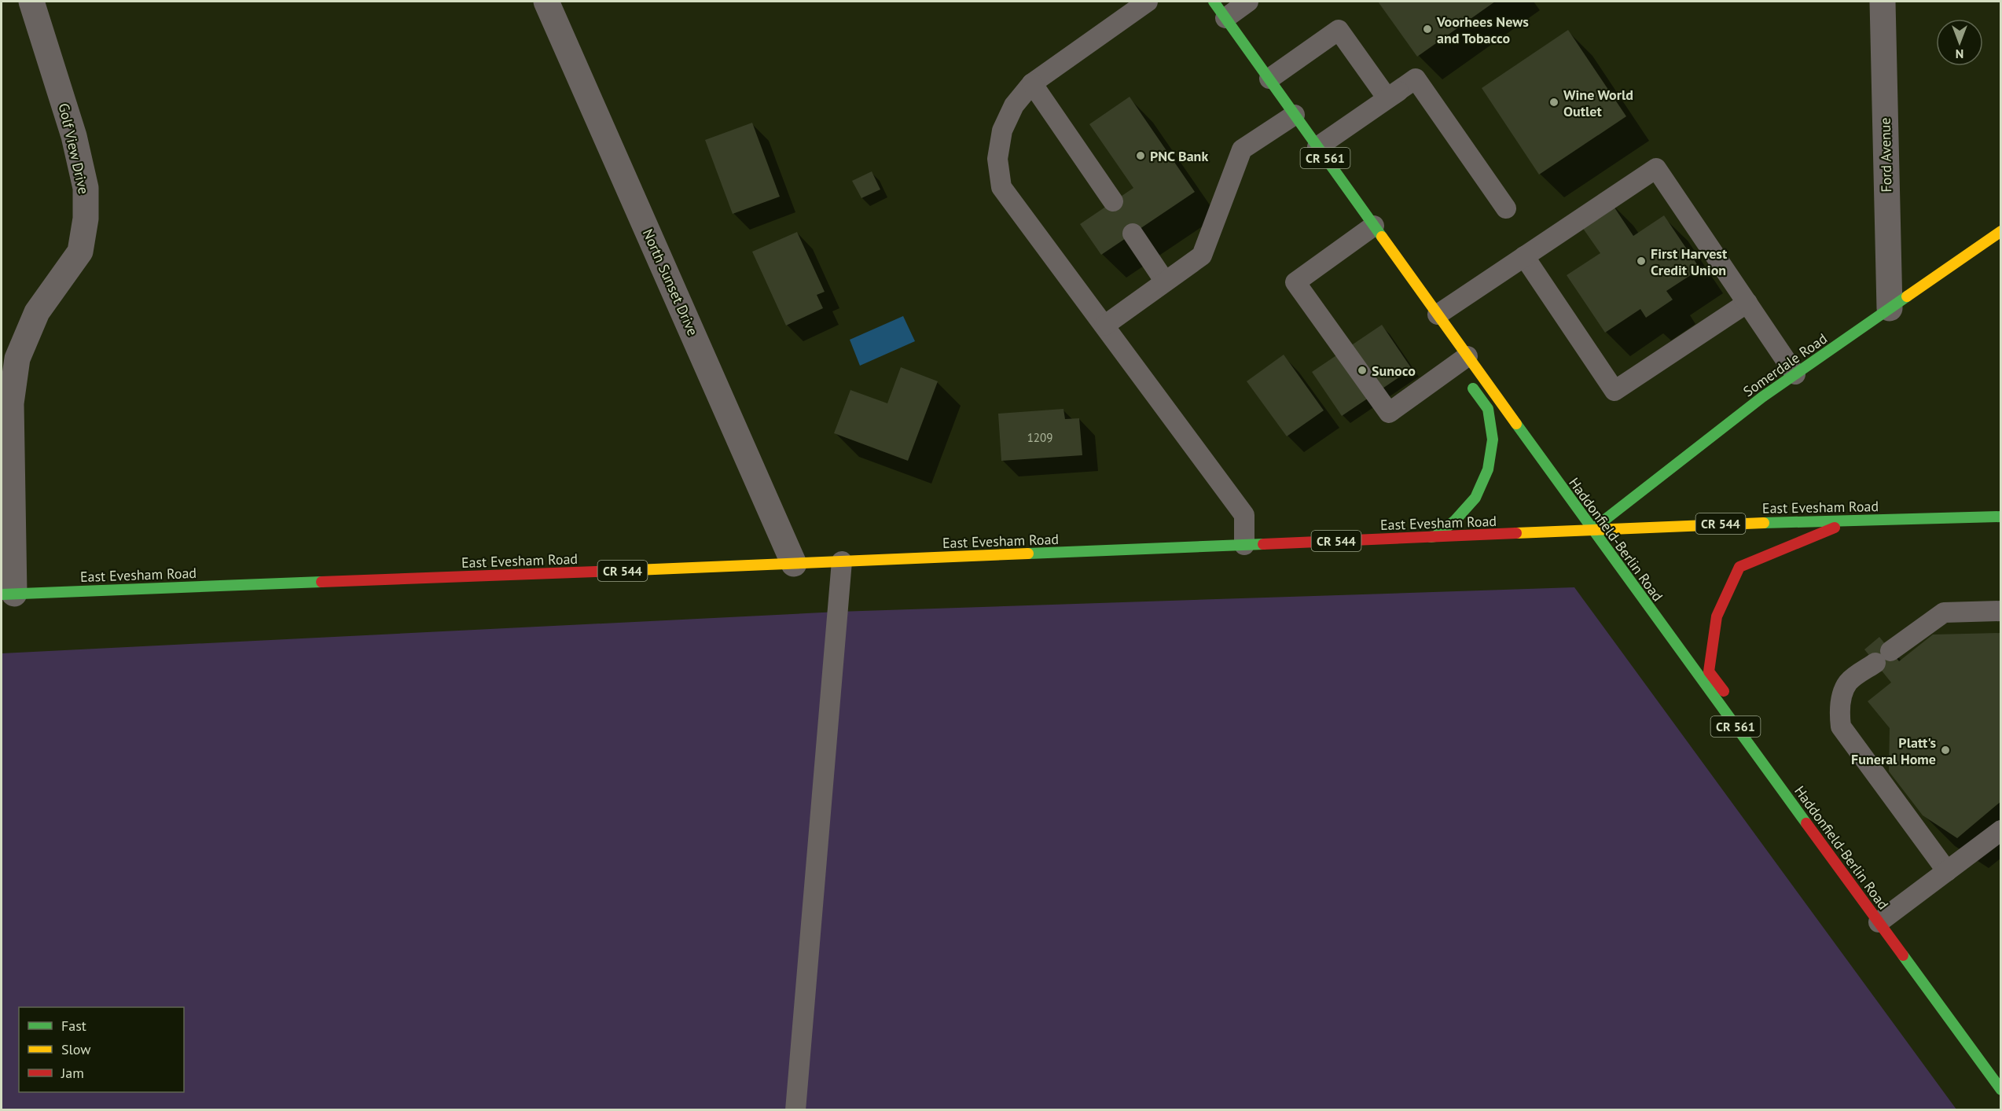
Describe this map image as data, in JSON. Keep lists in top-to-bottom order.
{
  "streets": {
    "main road": [
      "CR 561",
      "Somerdale Road",
      "East Evesham Road",
      "CR 544",
      "Haddonfield-Berlin Road"
    ],
    "street": ["Golf View Drive", "Ford Avenue", "North Sunset Drive"]
  },
  "crossings": [
    ["Golf View Drive", "East Evesham Road"],
    ["Ford Avenue", "Somerdale Road"],
    ["North Sunset Drive", "East Evesham Road"],
    ["Somerdale Road", "East Evesham Road"],
    ["Somerdale Road", "Haddonfield-Berlin Road"],
    ["East Evesham Road", "Haddonfield-Berlin Road"]
  ],
  "places": [
    "Voorhees News and Tobacco",
    "Wine World Outlet",
    "PNC Bank",
    "First Harvest Credit Union",
    "Sunoco",
    "Platt's Funeral Home"
  ],
  "house_numbers": ["1209"],
  "legend": ["Fast", "Slow", "Jam"],
  "north": "bottom"
}
